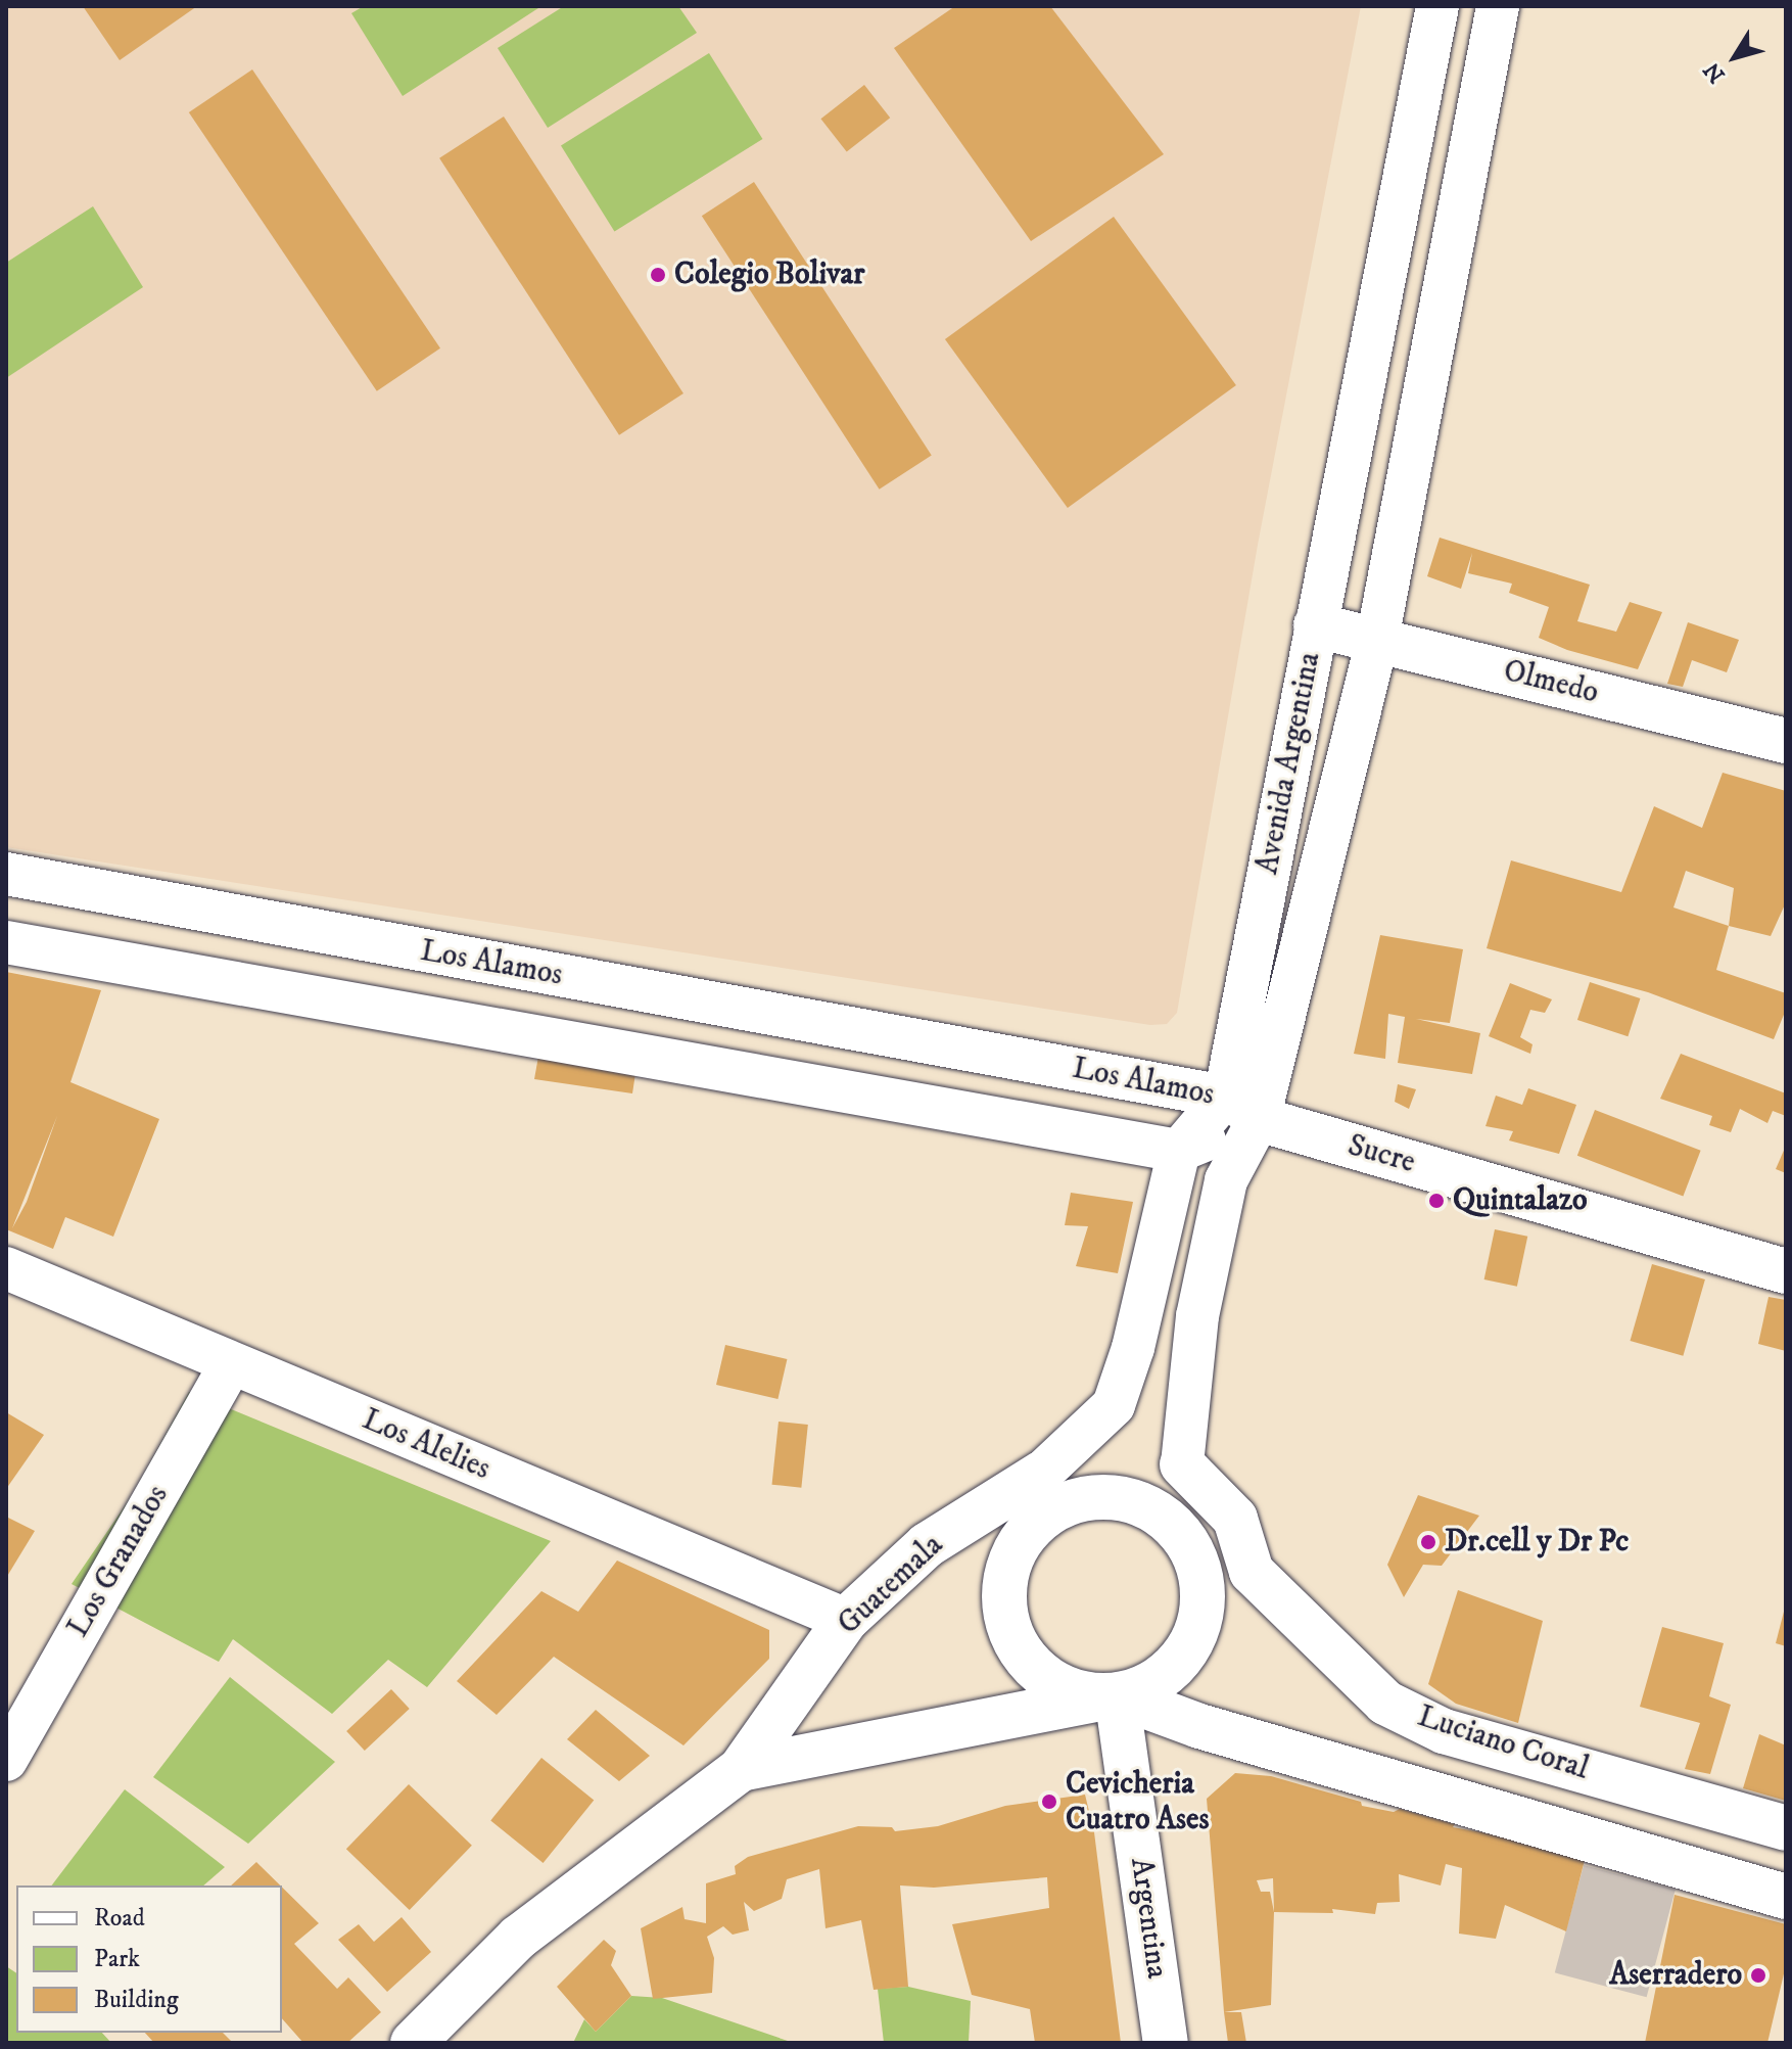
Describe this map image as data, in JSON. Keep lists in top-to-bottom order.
{
  "streets": {
    "main road": [
      "Olmedo",
      "Sucre",
      "Guatemala",
      "Luciano Coral",
      "Argentina"
    ],
    "street": [
      "Avenida Argentina",
      "Los Alamos",
      "Los Alelies",
      "Los Granados"
    ]
  },
  "crossings": [
    ["Olmedo", "Avenida Argentina"],
    ["Avenida Argentina", "Los Alamos"],
    ["Avenida Argentina", "Sucre"],
    ["Avenida Argentina", "Luciano Coral"],
    ["Los Alamos", "Sucre"],
    ["Los Alelies", "Los Granados"],
    ["Los Alelies", "Guatemala"],
    ["Guatemala", "Luciano Coral"],
    ["Guatemala", "Argentina"],
    ["Luciano Coral", "Argentina"]
  ],
  "places": [
    "Colegio Bolivar",
    "Quintalazo",
    "Dr.cell y Dr Pc",
    "Cevicheria Cuatro Ases",
    "Aserradero"
  ],
  "legend": ["Road", "Park", "Building"],
  "north": "bottom left"
}
